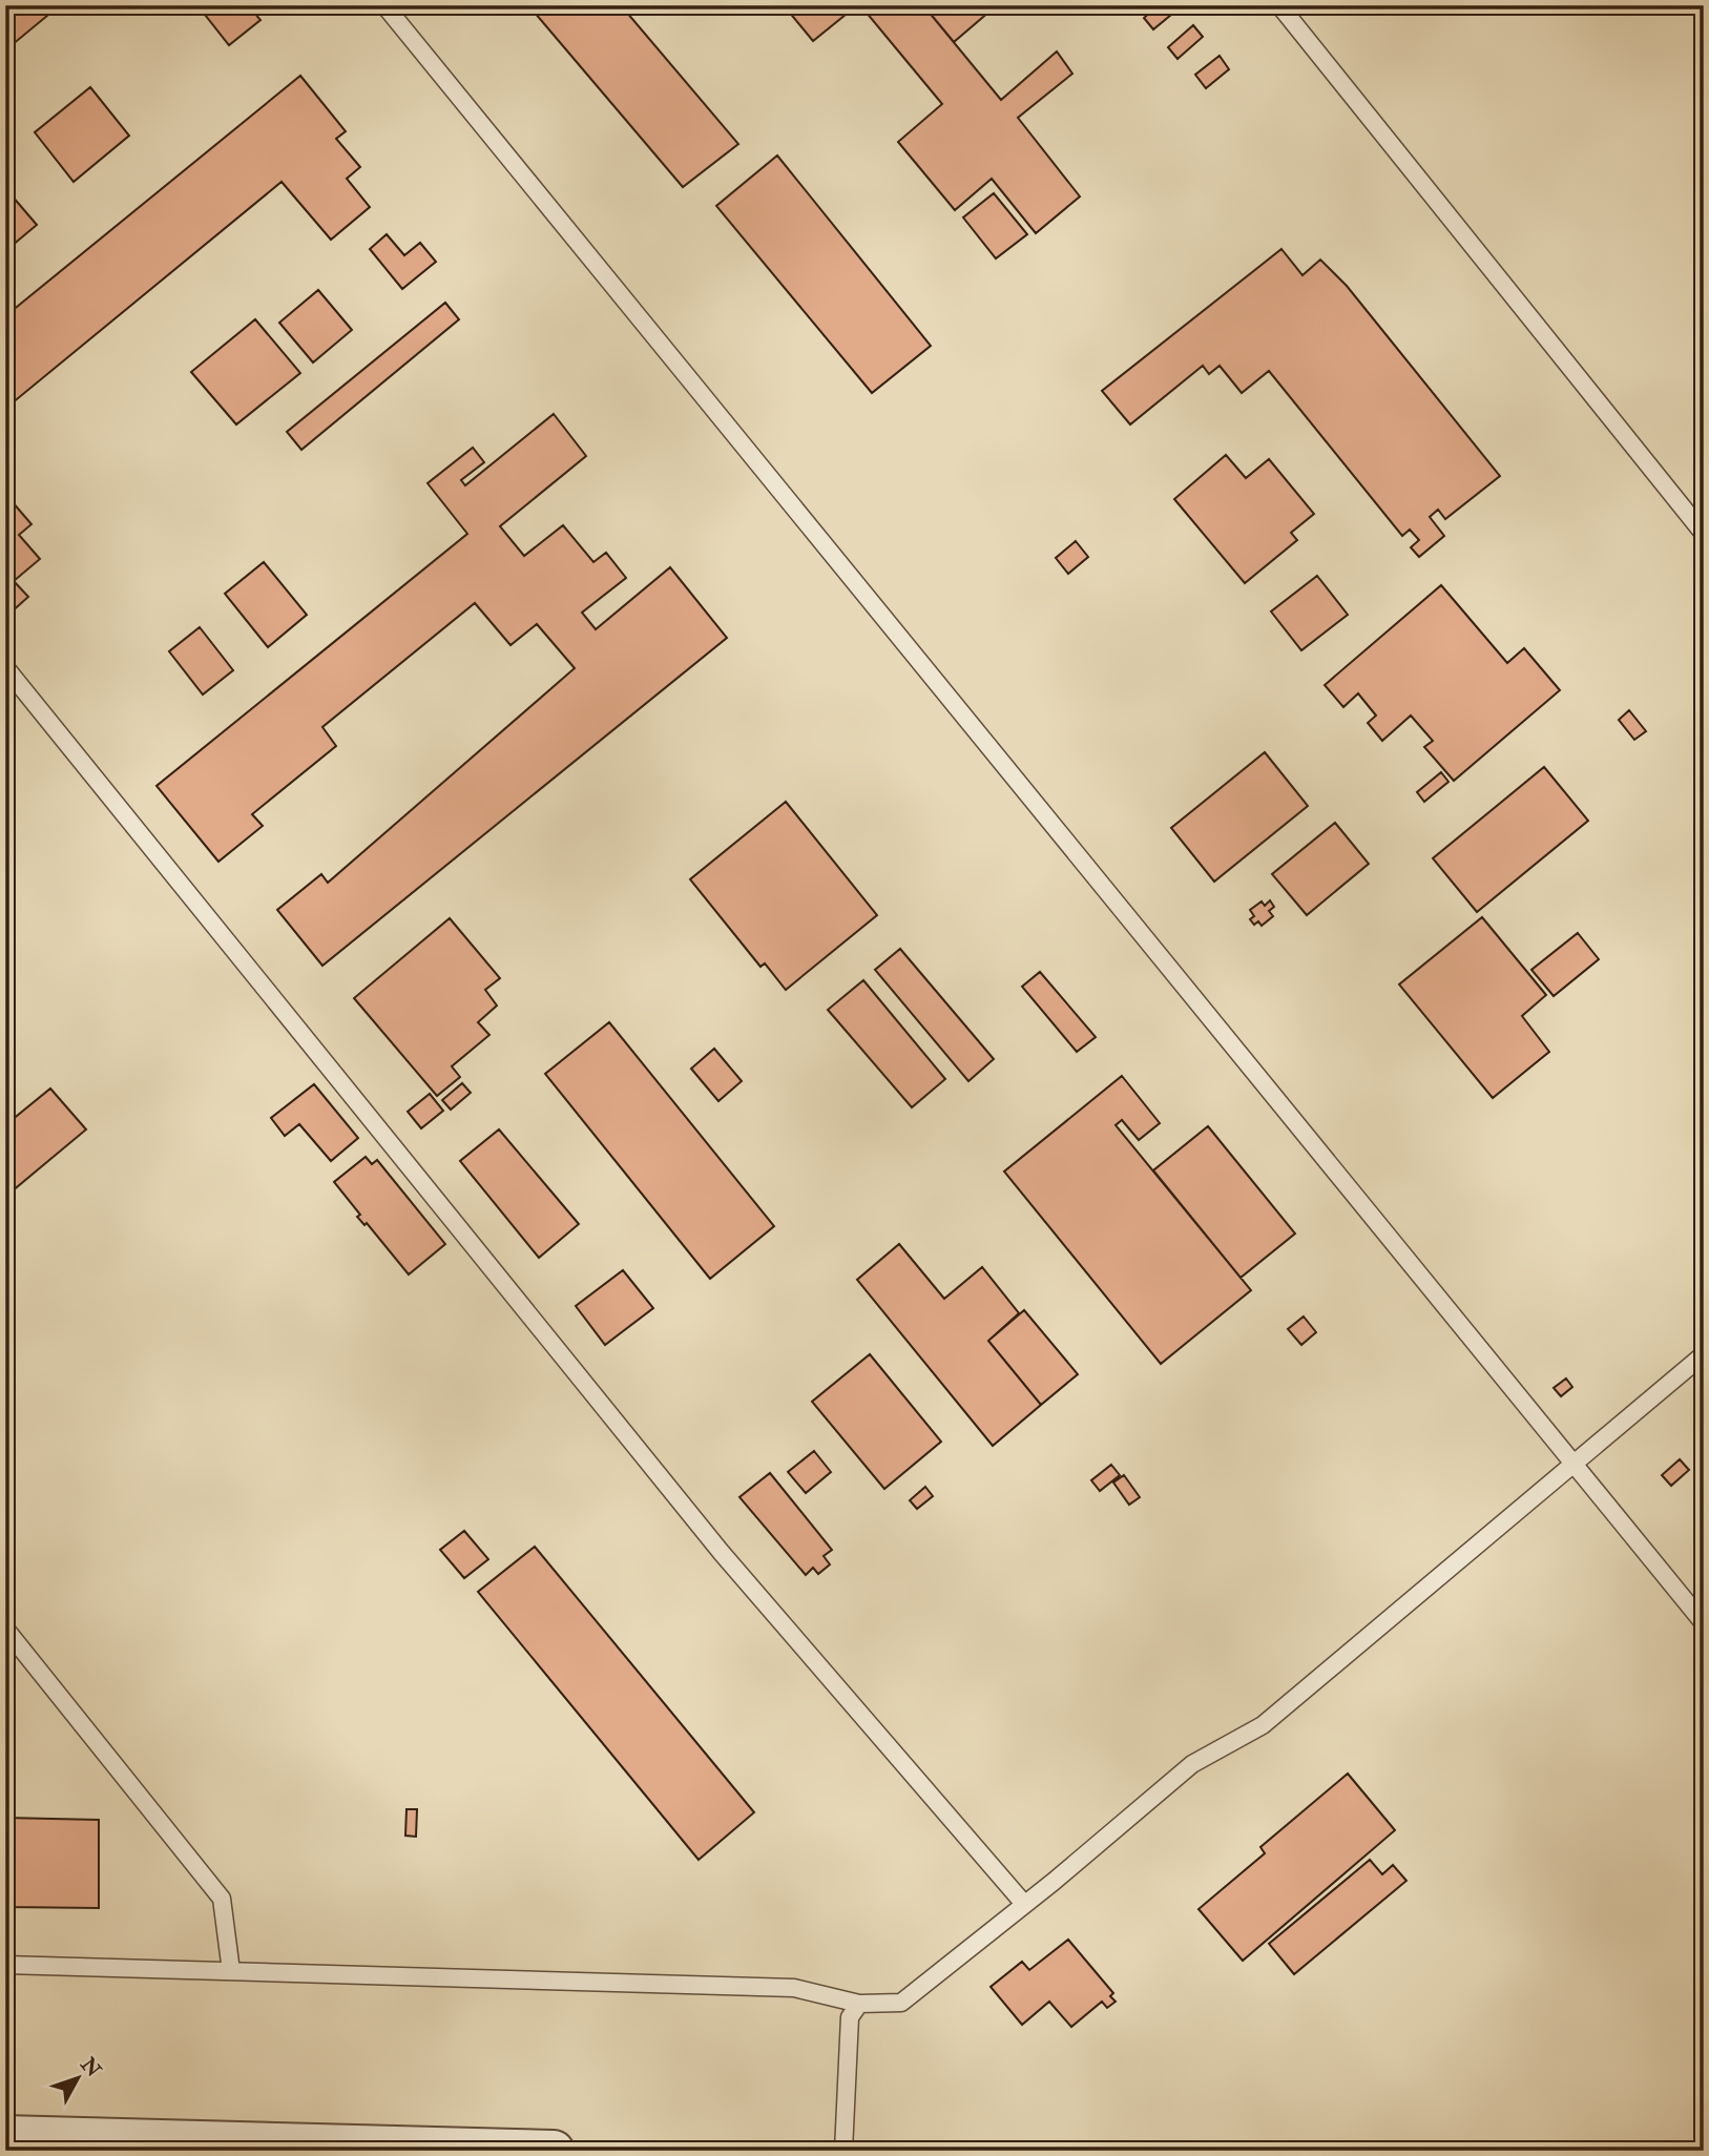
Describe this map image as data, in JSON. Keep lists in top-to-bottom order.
{
  "north": "top right"
}
